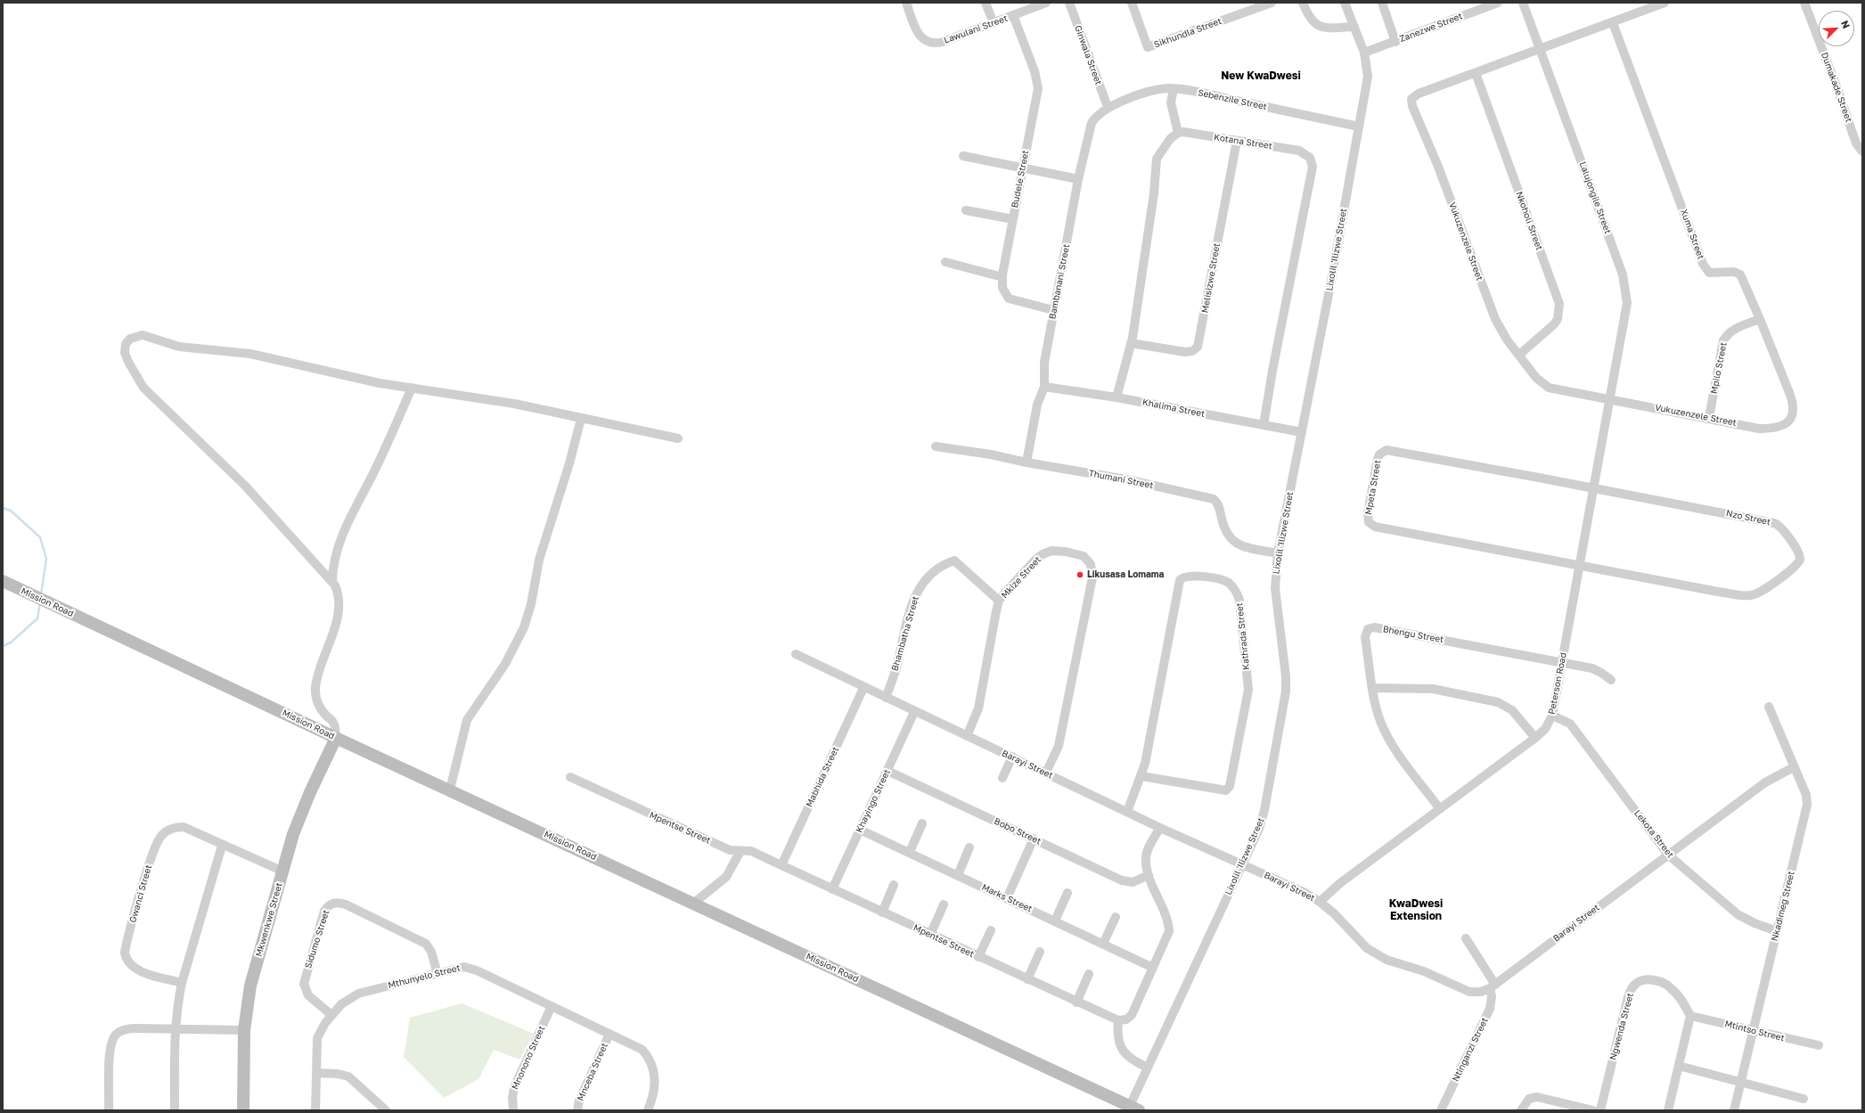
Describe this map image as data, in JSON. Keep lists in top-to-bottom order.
{
  "streets": {
    "street": [
      "Zanezwe Street",
      "Lawulani Street",
      "Sikhundla Street",
      "Ginwala Street",
      "Dumakade Street",
      "Sebenzile Street",
      "Kotana Street",
      "Budele Street",
      "Lalujongile Street",
      "Nkoholi Street",
      "Xuma Street",
      "Vukuzenzele Street",
      "Lixolil 'Ilizwe Street",
      "Melisizwe Street",
      "Bambanani Street",
      "Mpilo Street",
      "Khalima Street",
      "Thumani Street",
      "Mpeta Street",
      "Nzo Street",
      "Mkize Street",
      "Mission Road",
      "Bhambatha Street",
      "Bhengu Street",
      "Kathrada Street",
      "Peterson Road",
      "Barayi Street",
      "Mabhida Street",
      "Khayingo Street",
      "Mpentse Street",
      "Bobo Street",
      "Lekota Street",
      "Gwanci Street",
      "Marks Street",
      "Nkadimeg Street",
      "Mkwenkwe Street",
      "Sidumo Street",
      "Mthunyelo Street",
      "Ngwenda Street",
      "Mtintso Street",
      "Ntinganzi Street",
      "Mnonono Street",
      "Mnceba Street"
    ]
  },
  "crossings": [
    ["Zanezwe Street", "Lixolil 'Ilizwe Street"],
    ["Lawulani Street", "Budele Street"],
    ["Ginwala Street", "Sebenzile Street"],
    ["Ginwala Street", "Bambanani Street"],
    ["Sebenzile Street", "Lixolil 'Ilizwe Street"],
    ["Sebenzile Street", "Bambanani Street"],
    ["Kotana Street", "Melisizwe Street"],
    ["Kotana Street", "Khalima Street"],
    ["Budele Street", "Bambanani Street"],
    ["Lalujongile Street", "Vukuzenzele Street"],
    ["Lalujongile Street", "Peterson Road"],
    ["Nkoholi Street", "Vukuzenzele Street"],
    ["Xuma Street", "Vukuzenzele Street"],
    ["Xuma Street", "Mpilo Street"],
    ["Vukuzenzele Street", "Mpilo Street"],
    ["Vukuzenzele Street", "Peterson Road"],
    ["Lixolil 'Ilizwe Street", "Khalima Street"],
    ["Lixolil 'Ilizwe Street", "Thumani Street"],
    ["Lixolil 'Ilizwe Street", "Mission Road"],
    ["Lixolil 'Ilizwe Street", "Barayi Street"],
    ["Bambanani Street", "Khalima Street"],
    ["Bambanani Street", "Thumani Street"],
    ["Mpeta Street", "Nzo Street"],
    ["Mpeta Street", "Peterson Road"],
    ["Nzo Street", "Peterson Road"],
    ["Mkize Street", "Bhambatha Street"],
    ["Mkize Street", "Barayi Street"],
    ["Mission Road", "Mkwenkwe Street"],
    ["Bhambatha Street", "Barayi Street"],
    ["Bhengu Street", "Peterson Road"],
    ["Kathrada Street", "Barayi Street"],
    ["Peterson Road", "Barayi Street"],
    ["Peterson Road", "Lekota Street"],
    ["Barayi Street", "Mabhida Street"],
    ["Barayi Street", "Khayingo Street"],
    ["Barayi Street", "Lekota Street"],
    ["Barayi Street", "Nkadimeg Street"],
    ["Barayi Street", "Ntinganzi Street"],
    ["Mabhida Street", "Mpentse Street"],
    ["Khayingo Street", "Mpentse Street"],
    ["Khayingo Street", "Bobo Street"],
    ["Khayingo Street", "Marks Street"],
    ["Lekota Street", "Nkadimeg Street"],
    ["Gwanci Street", "Mkwenkwe Street"],
    ["Nkadimeg Street", "Mtintso Street"],
    ["Sidumo Street", "Mthunyelo Street"],
    ["Mthunyelo Street", "Mnonono Street"],
    ["Mthunyelo Street", "Mnceba Street"],
    ["Ngwenda Street", "Mtintso Street"]
  ],
  "districts": ["New KwaDwesi", "KwaDwesi Extension"],
  "places": ["Likusasa Lomama"],
  "north": "top right"
}
